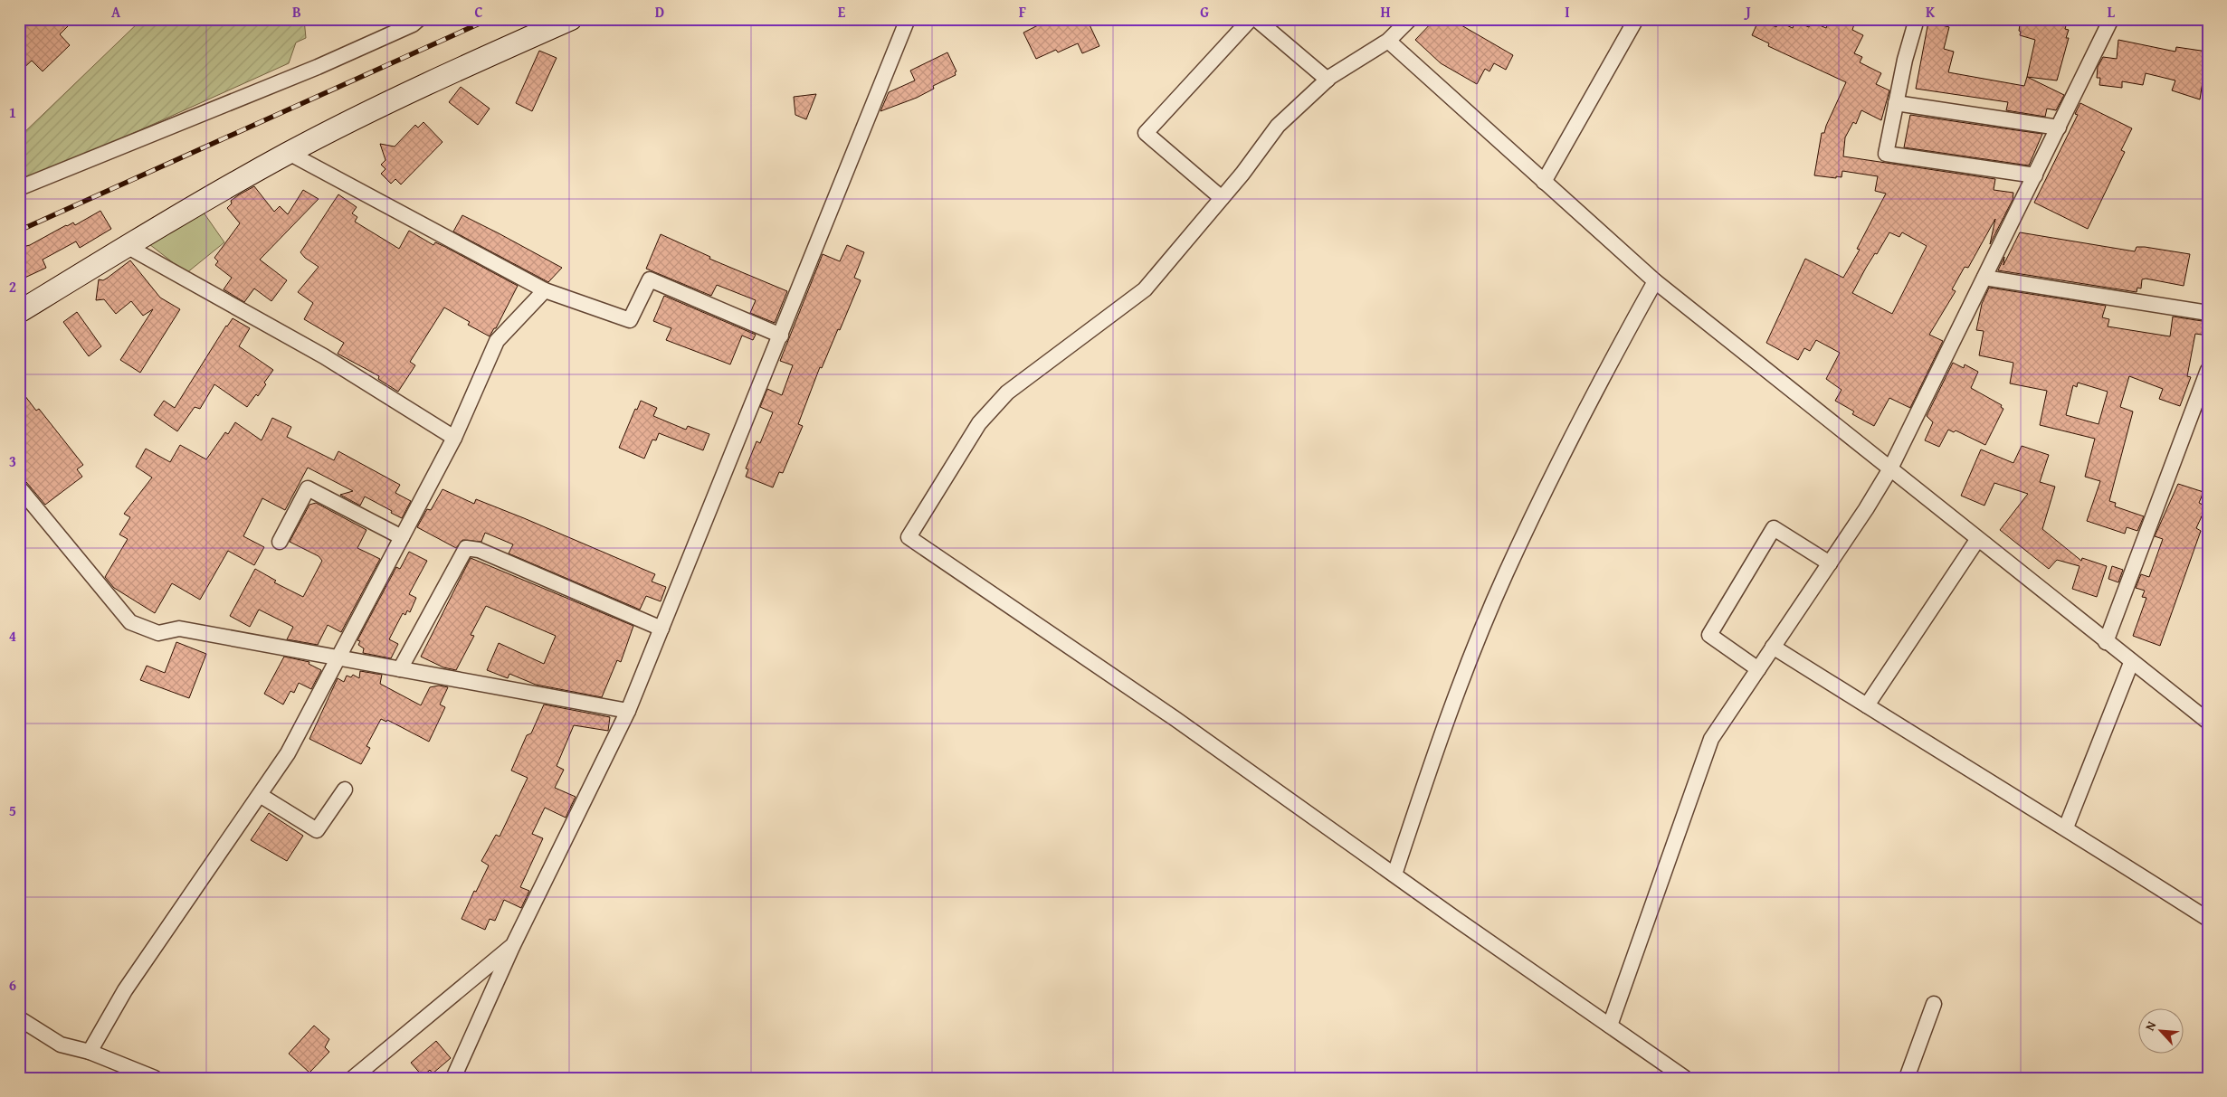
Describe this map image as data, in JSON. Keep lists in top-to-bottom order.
{
  "north": "top left",
  "grid": {
    "columns": [
      "A",
      "B",
      "C",
      "D",
      "E",
      "F",
      "G",
      "H",
      "I",
      "J",
      "K",
      "L"
    ],
    "rows": [
      "1",
      "2",
      "3",
      "4",
      "5",
      "6"
    ]
  }
}
